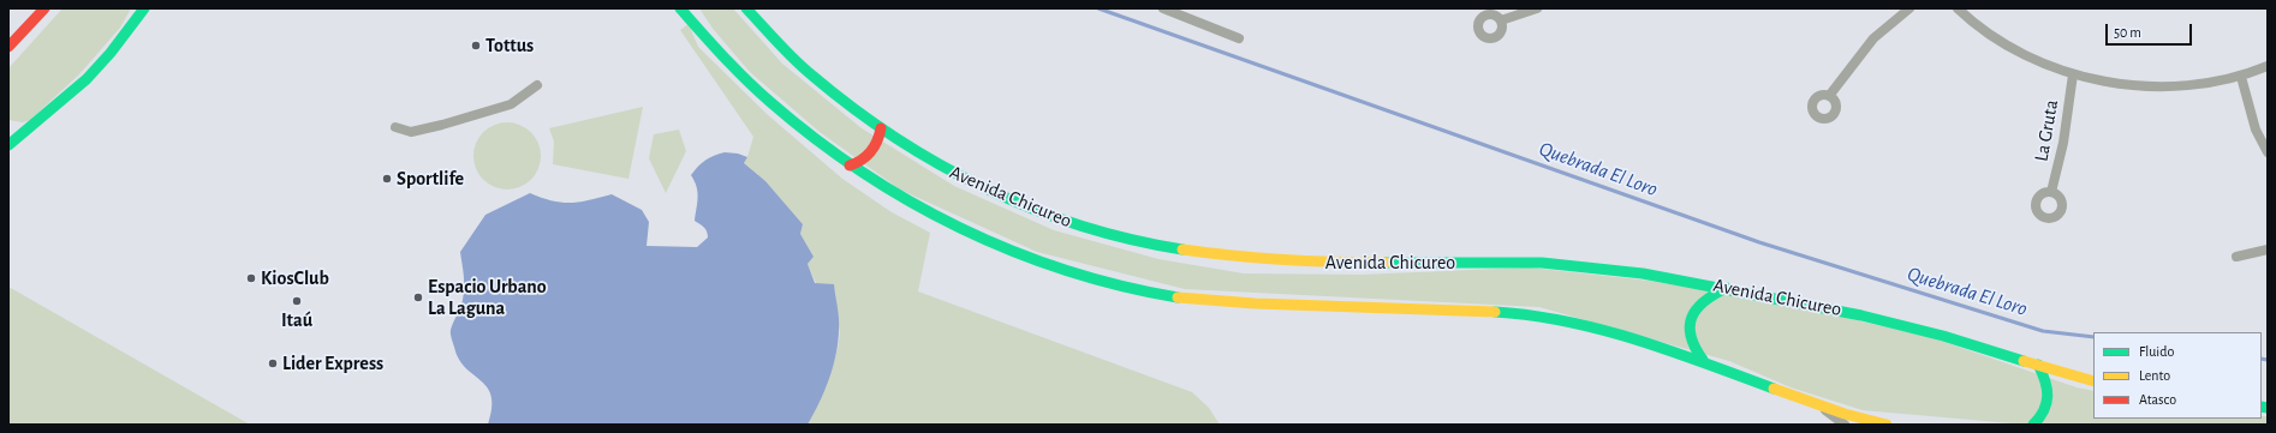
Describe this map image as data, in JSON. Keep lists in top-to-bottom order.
{
  "streets": {
    "main road": ["Avenida Chicureo"],
    "street": ["La Gruta"]
  },
  "water": ["Quebrada El Loro"],
  "places": [
    "Tottus",
    "Sportlife",
    "KiosClub",
    "Espacio Urbano La Laguna",
    "Itaú",
    "Lider Express"
  ],
  "legend": ["Fluido", "Lento", "Atasco"],
  "scale_bar": "50 m"
}
